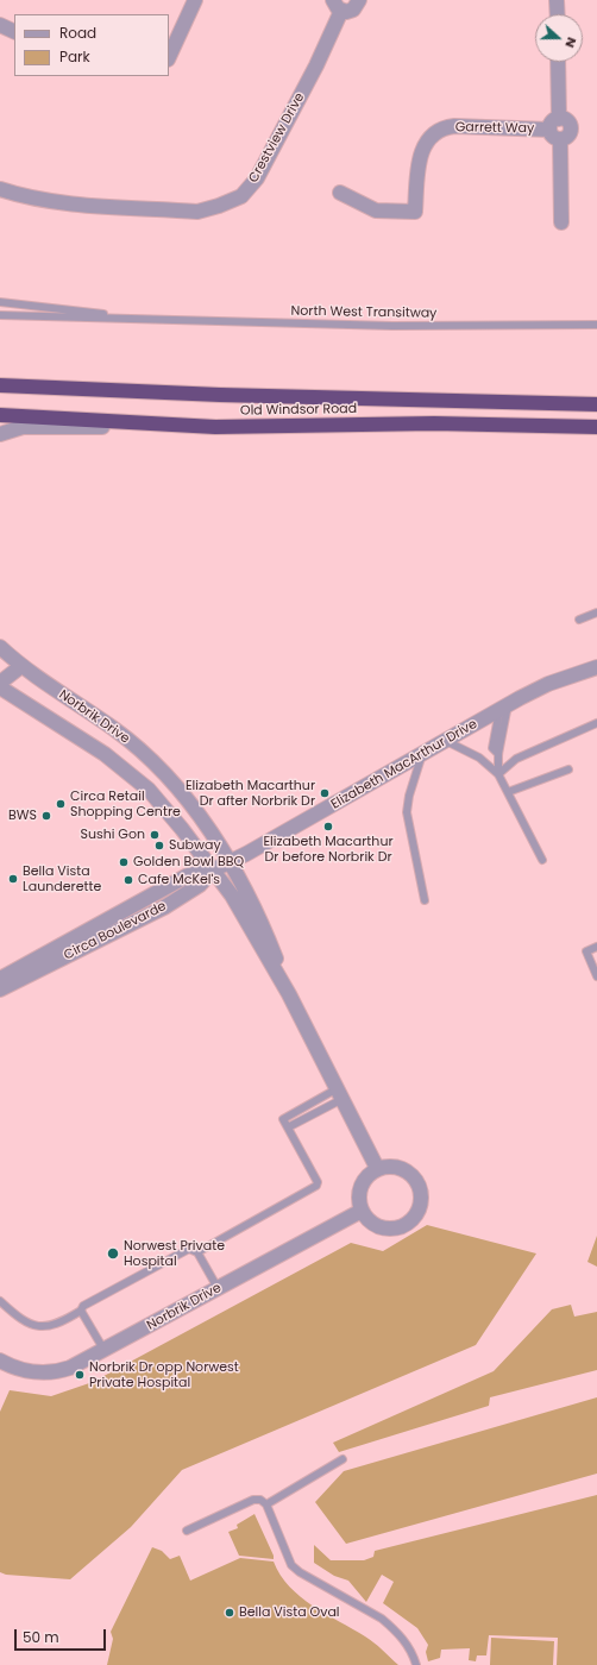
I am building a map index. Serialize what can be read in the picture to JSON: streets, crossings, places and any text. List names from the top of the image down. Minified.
{"streets":{"highway":["Old Windsor Road"],"street":["Garrett Way","Crestview Drive","Norbrik Drive","Elizabeth MacArthur Drive","Circa Boulevarde"],"lane":["North West Transitway"]},"crossings":[["Norbrik Drive","Elizabeth MacArthur Drive"],["Norbrik Drive","Circa Boulevarde"],["Elizabeth MacArthur Drive","Circa Boulevarde"]],"places":["Elizabeth Macarthur Dr after Norbrik Dr","Circa Retail Shopping Centre","BWS","Elizabeth Macarthur Dr before Norbrik Dr","Sushi Gon","Subway","Golden Bowl BBQ","Bella Vista Launderette","Cafe McKel's","Norwest Private Hospital","Norbrik Dr opp Norwest Private Hospital","Bella Vista Oval"],"legend":["Road","Park"],"scale_bar":"50 m","north":"right"}
